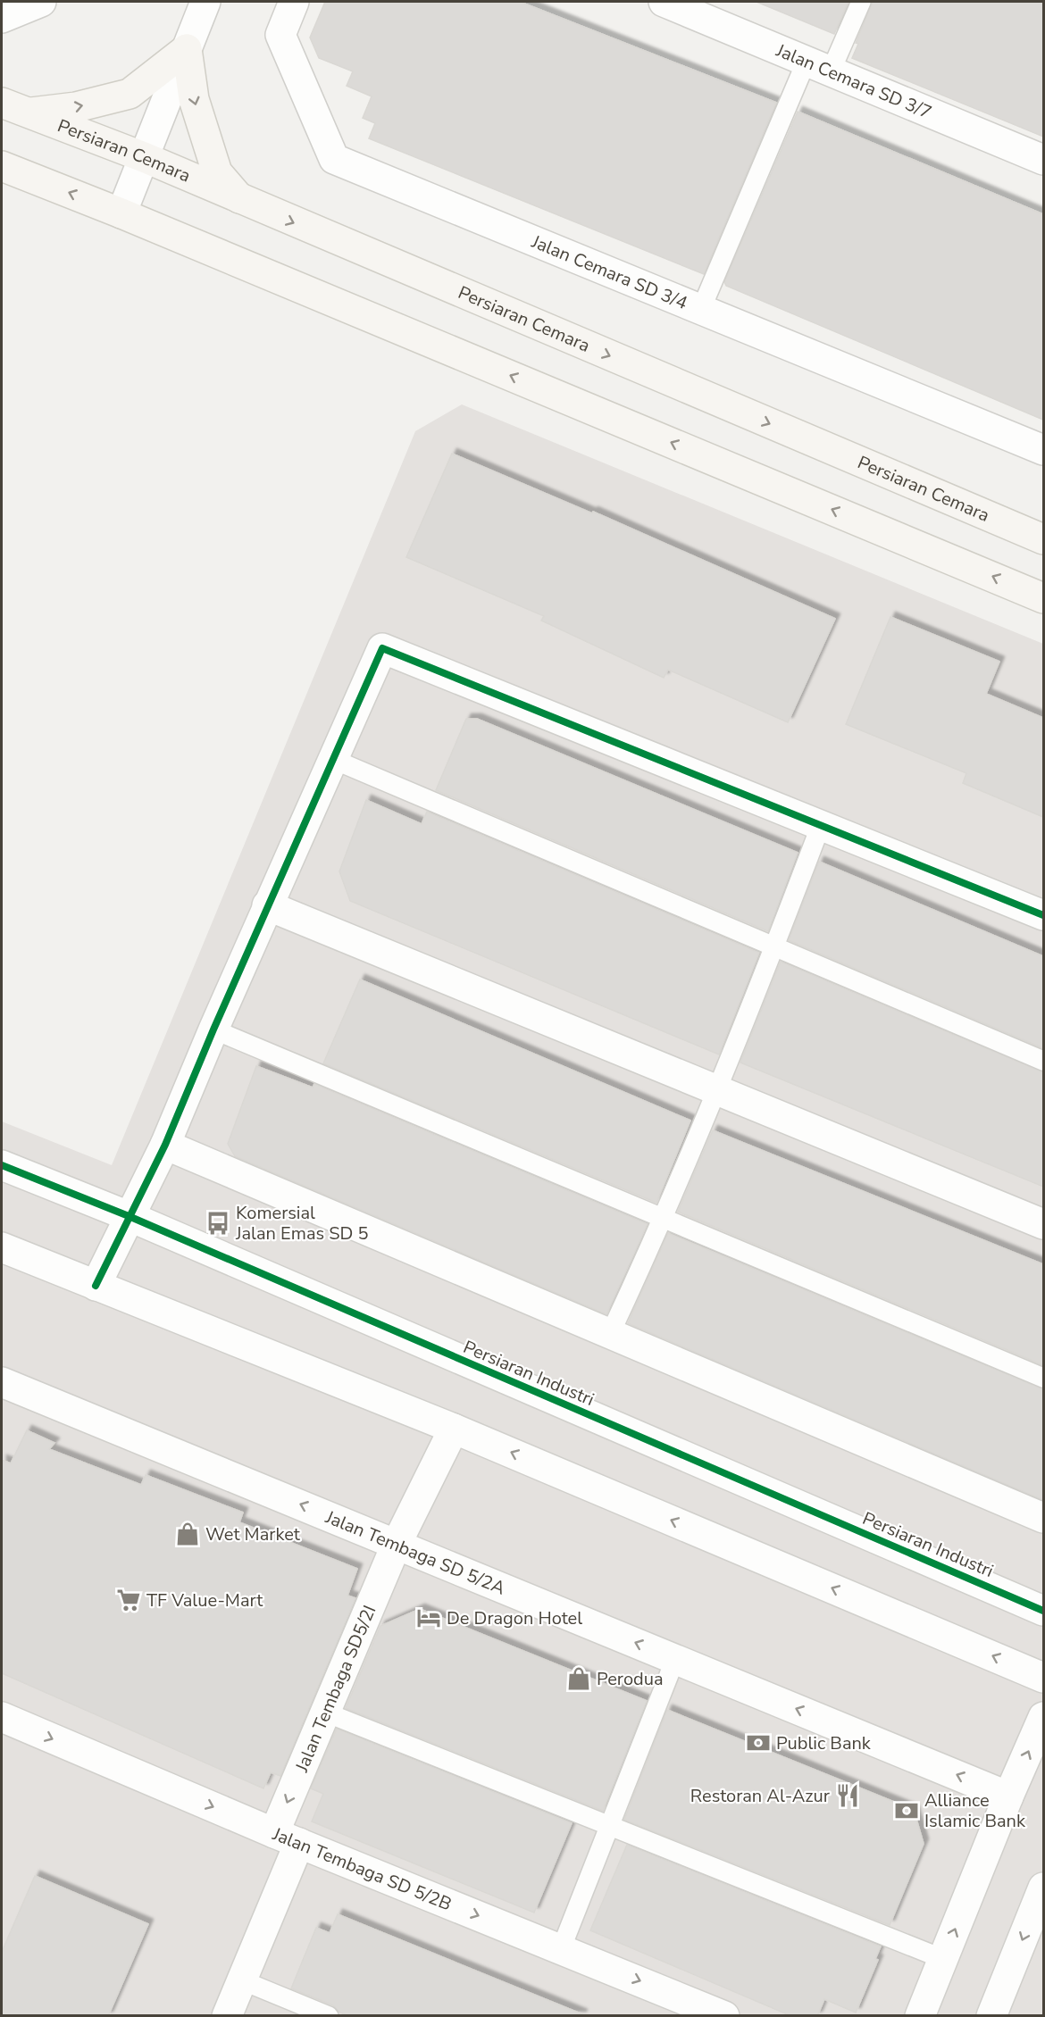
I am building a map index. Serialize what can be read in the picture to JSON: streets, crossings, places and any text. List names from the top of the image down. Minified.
{"streets":{"main road":["Persiaran Cemara"],"street":["Jalan Cemara SD 3/7","Jalan Cemara SD 3/4","Persiaran Industri","Jalan Tembaga SD 5/2A","Jalan Tembaga SD5/2I","Jalan Tembaga SD 5/2B"]},"crossings":[["Jalan Tembaga SD 5/2A","Jalan Tembaga SD5/2I"],["Jalan Tembaga SD5/2I","Jalan Tembaga SD 5/2B"]],"one_way":["Jalan Tembaga SD 5/2B"],"places":{"bus stop":["Komersial Jalan Emas SD 5"],"shop":["Wet Market","Perodua"],"supermarket":["TF Value-Mart"],"hotel":["De Dragon Hotel"],"bank":["Public Bank","Alliance Islamic Bank"],"restaurant":["Restoran Al-Azur"]}}
